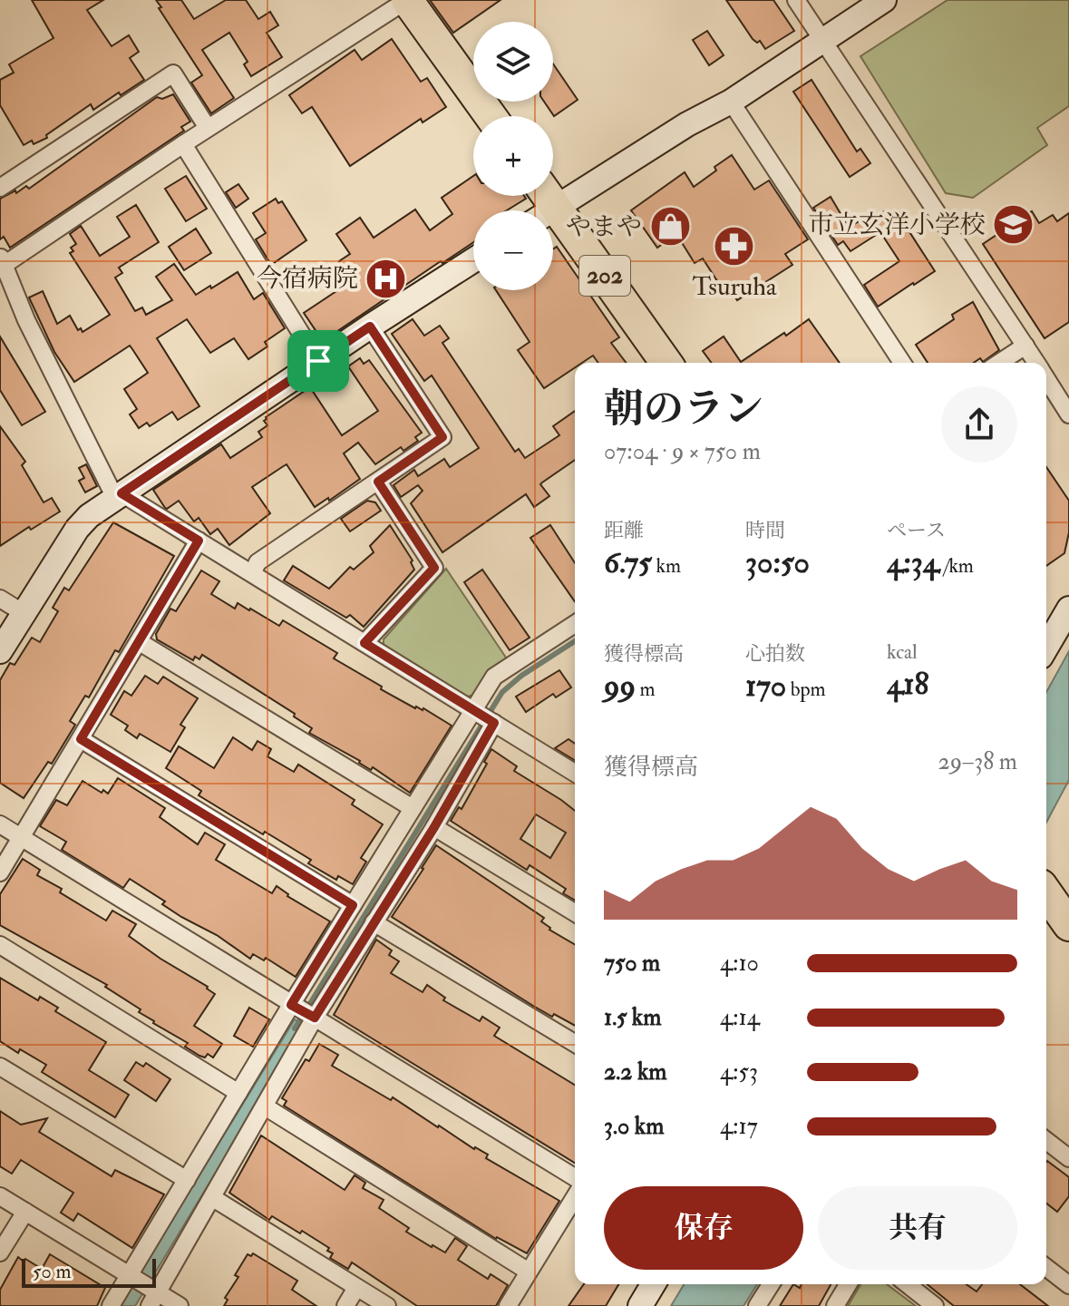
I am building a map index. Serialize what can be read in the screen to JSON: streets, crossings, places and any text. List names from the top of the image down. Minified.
{"streets":{"highway":["202"]},"places":{"school or university":["市立玄洋小学校"],"shop":["やまや"],"pharmacy":["Tsuruha"],"hospital":["今宿病院"]},"scale_bar":"50 m","page":{"map_buttons":["+","−"],"heading":["朝のラン","07:04 · 9 × 750 m"],"stats":[["距離","6.75 km"],["時間","30:50"],["ペース","4:34 /km"],["獲得標高","99 m"],["心拍数","170 bpm"],["kcal","418"]],"chart":["獲得標高","29–38 m"],"list":[{"name":"750 m","note":"4:10"},{"name":"1.5 km","note":"4:14"},{"name":"2.2 km","note":"4:53"},{"name":"3.0 km","note":"4:17"}],"buttons":["保存","共有"],"scale":"50 m"}}
